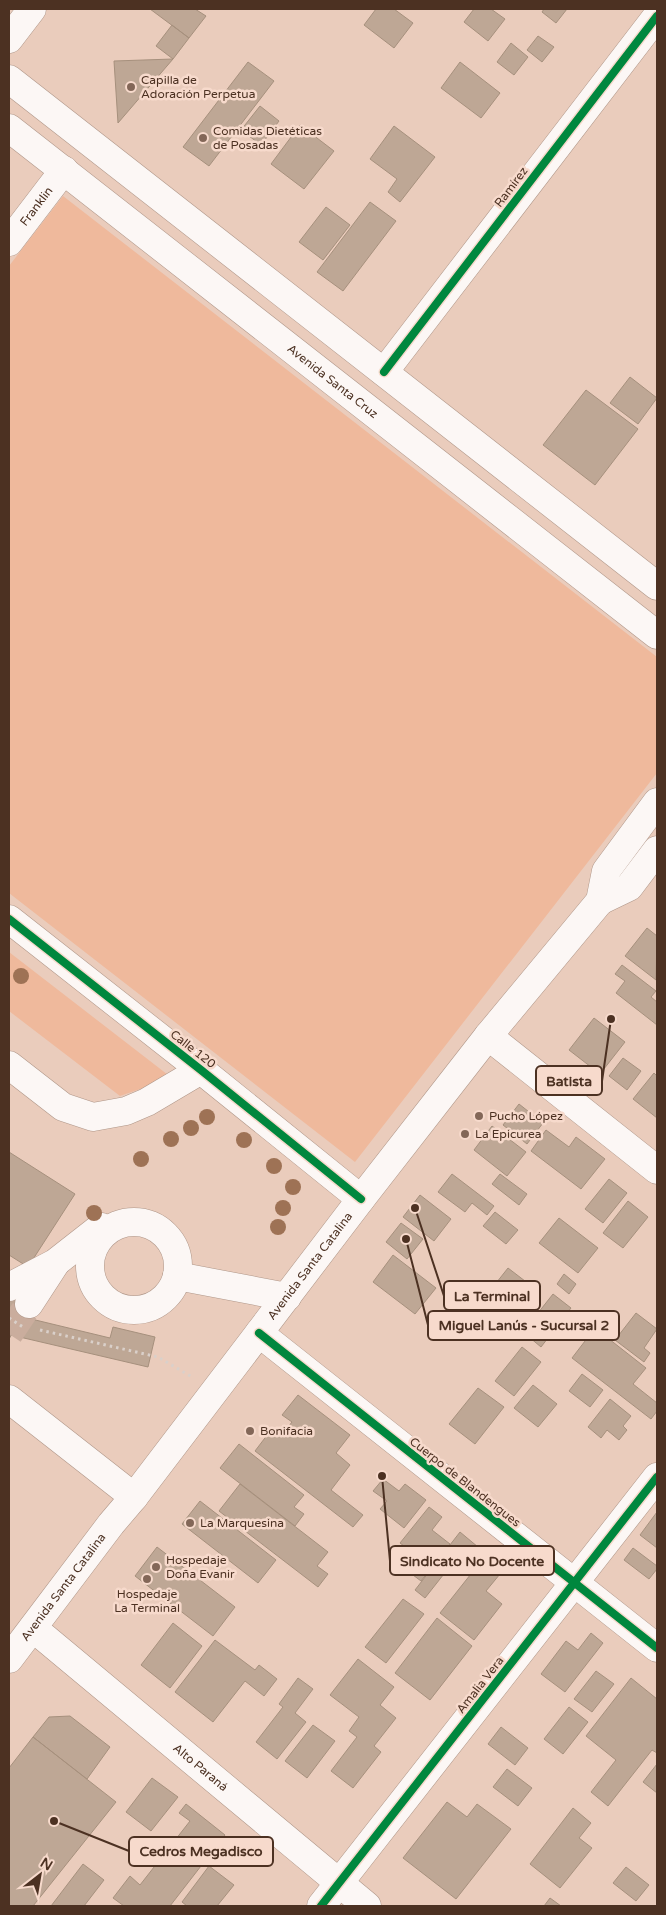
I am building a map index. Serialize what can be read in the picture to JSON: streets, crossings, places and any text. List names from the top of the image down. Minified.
{"streets":{"main road":["Ramírez","Franklin","Avenida Santa Cruz","Calle 120","Avenida Santa Catalina","Cuerpo de Blandengues","Amalia Vera","Alto Paraná"]},"crossings":[["Franklin","Avenida Santa Cruz"],["Calle 120","Avenida Santa Catalina"],["Avenida Santa Catalina","Cuerpo de Blandengues"],["Avenida Santa Catalina","Alto Paraná"],["Cuerpo de Blandengues","Amalia Vera"],["Amalia Vera","Alto Paraná"]],"places":["Capilla de Adoración Perpetua","Comidas Dietéticas de Posadas","Batista","Pucho López","La Epicurea","La Terminal","Miguel Lanús - Sucursal 2","Bonifacia","Sindicato No Docente","La Marquesina","Hospedaje Doña Evanir","Hospedaje La Terminal","Cedros Megadisco"],"north":"top right"}
